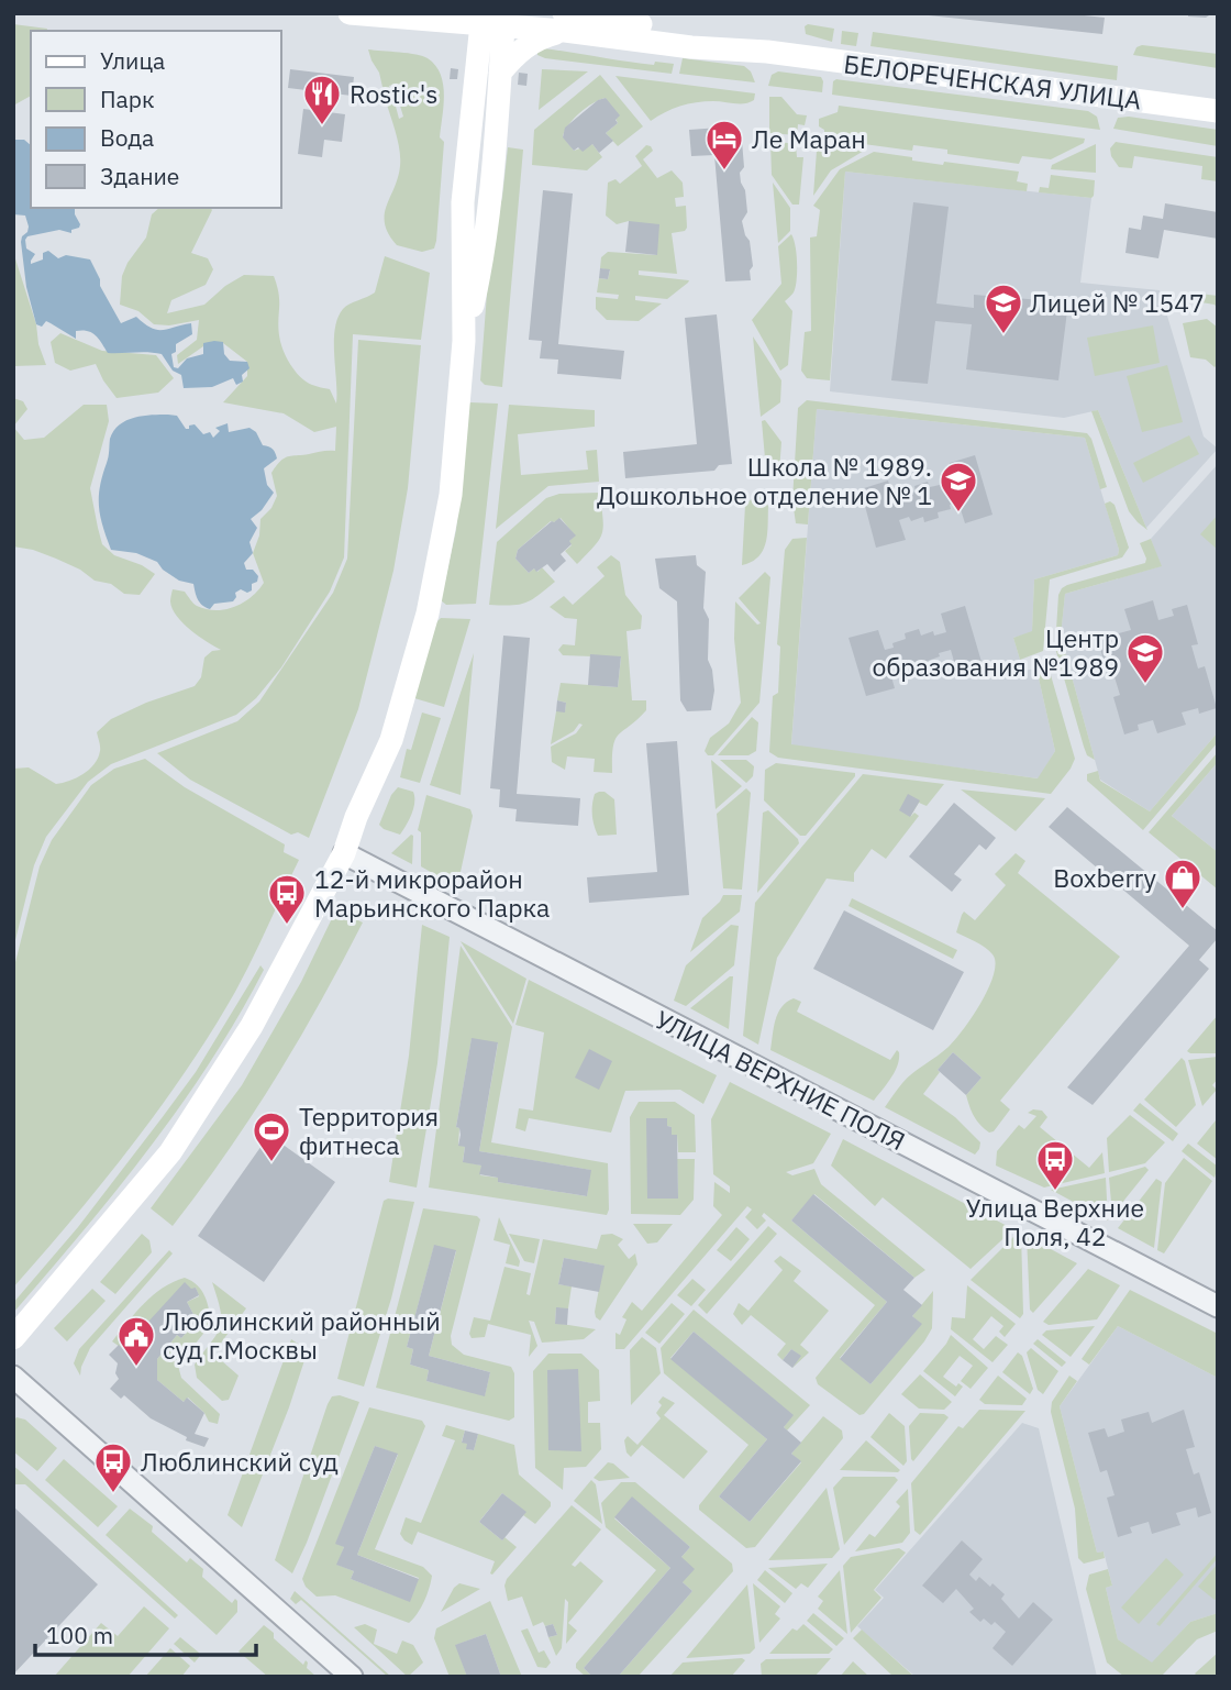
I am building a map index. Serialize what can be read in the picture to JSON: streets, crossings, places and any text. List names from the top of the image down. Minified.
{"streets":{"main road":["БЕЛОРЕЧЕНСКАЯ УЛИЦА"],"street":["УЛИЦА ВЕРХНИЕ ПОЛЯ"]},"places":{"restaurant":["Rostic's"],"hotel":["Ле Маран"],"school or university":["Лицей № 1547","Школа № 1989. Дошкольное отделение № 1","Центр образования №1989"],"shop":["Boxberry"],"bus stop":["12-й микрорайон Марьинского Парка","Улица Верхние Поля, 42","Люблинский суд"],"sports":["Территория фитнеса"],"public building":["Люблинский районный суд г.Москвы"]},"legend":["Улица","Парк","Вода","Здание"],"scale_bar":"100 m"}
